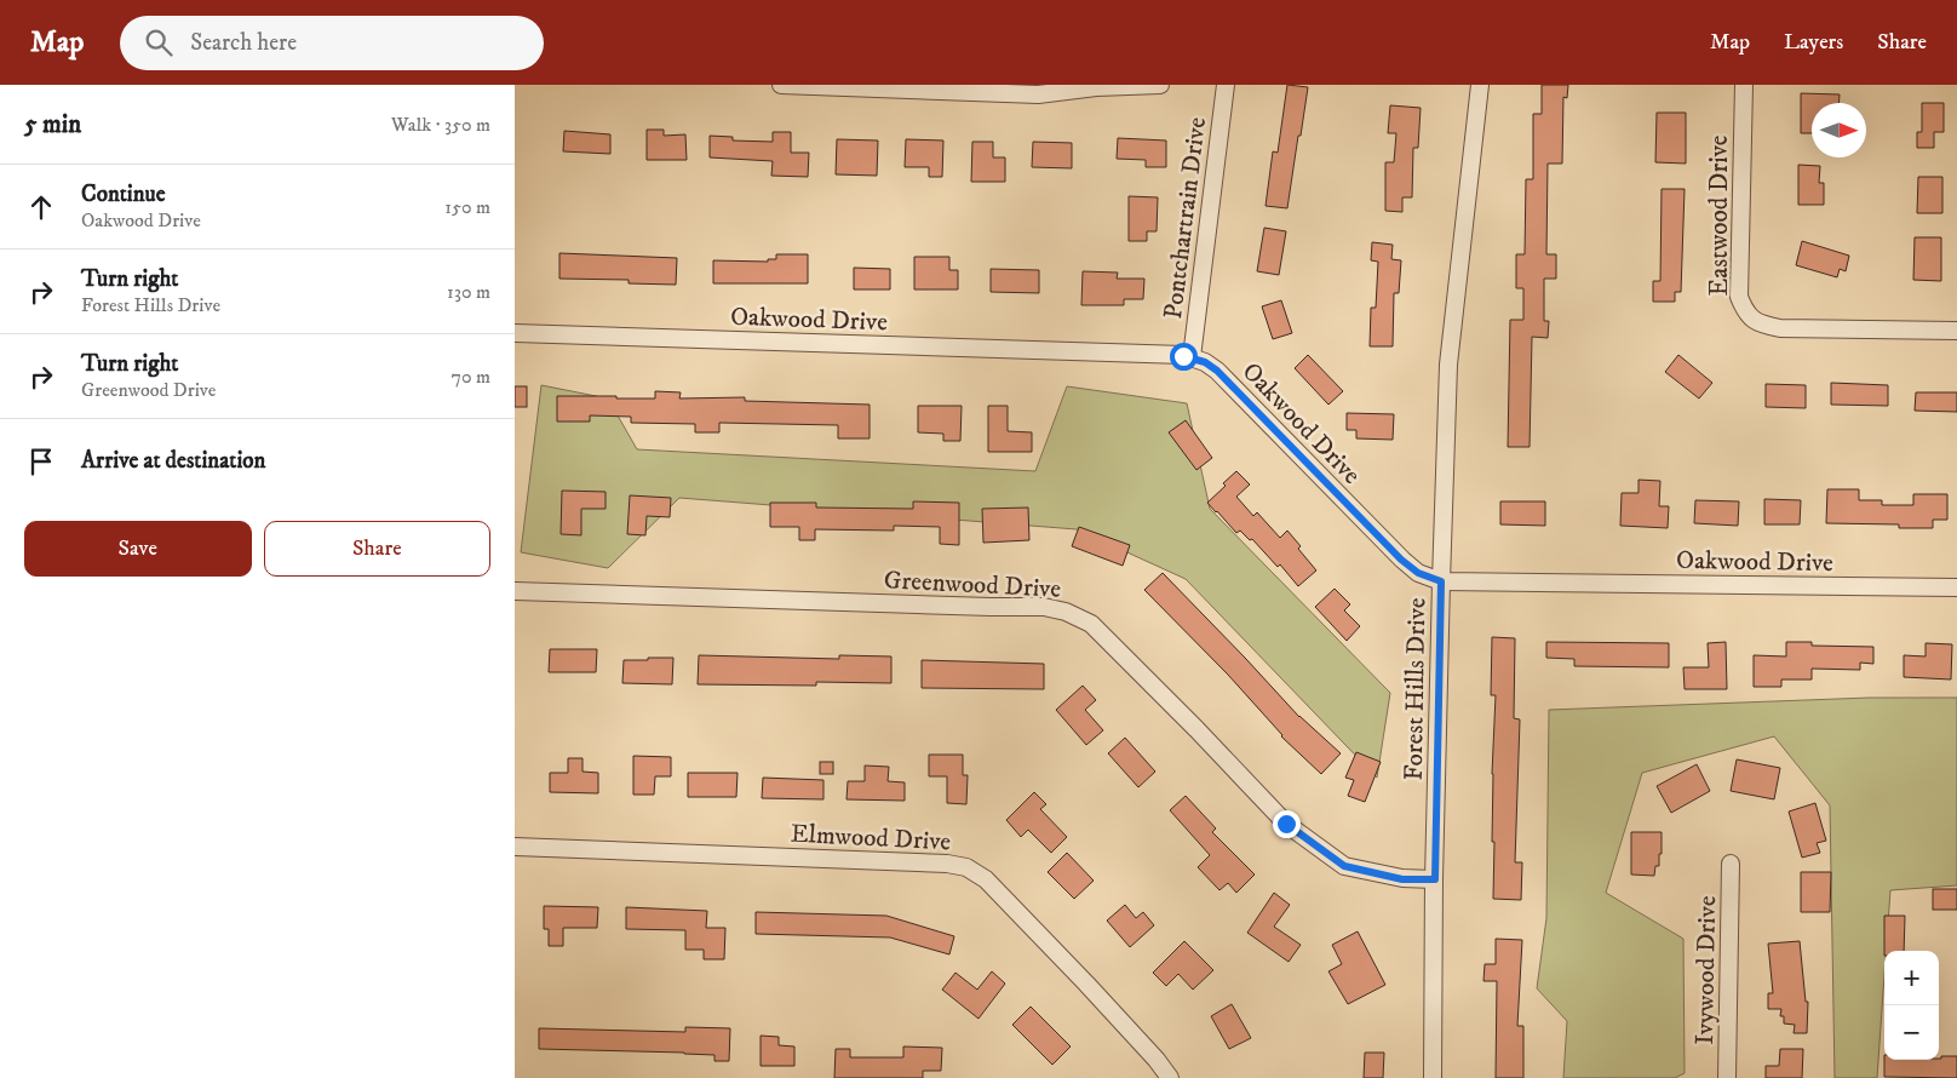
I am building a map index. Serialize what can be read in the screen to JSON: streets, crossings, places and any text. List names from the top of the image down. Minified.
{"streets":{"street":["Eastwood Drive","Pontchartrain Drive","Oakwood Drive","Greenwood Drive","Forest Hills Drive","Elmwood Drive","Ivywood Drive"]},"crossings":[["Pontchartrain Drive","Oakwood Drive"],["Oakwood Drive","Forest Hills Drive"],["Greenwood Drive","Forest Hills Drive"]],"north":"right","page":{"header":"Map","search":"Search here","nav":["Map","Layers","Share"],"heading":["5 min","Walk · 350 m"],"list":[["Continue","Oakwood Drive","150 m"],["Turn right","Forest Hills Drive","130 m"],["Turn right","Greenwood Drive","70 m"],"Arrive at destination"],"buttons":["Save","Share"],"map_buttons":["+","−"]}}
